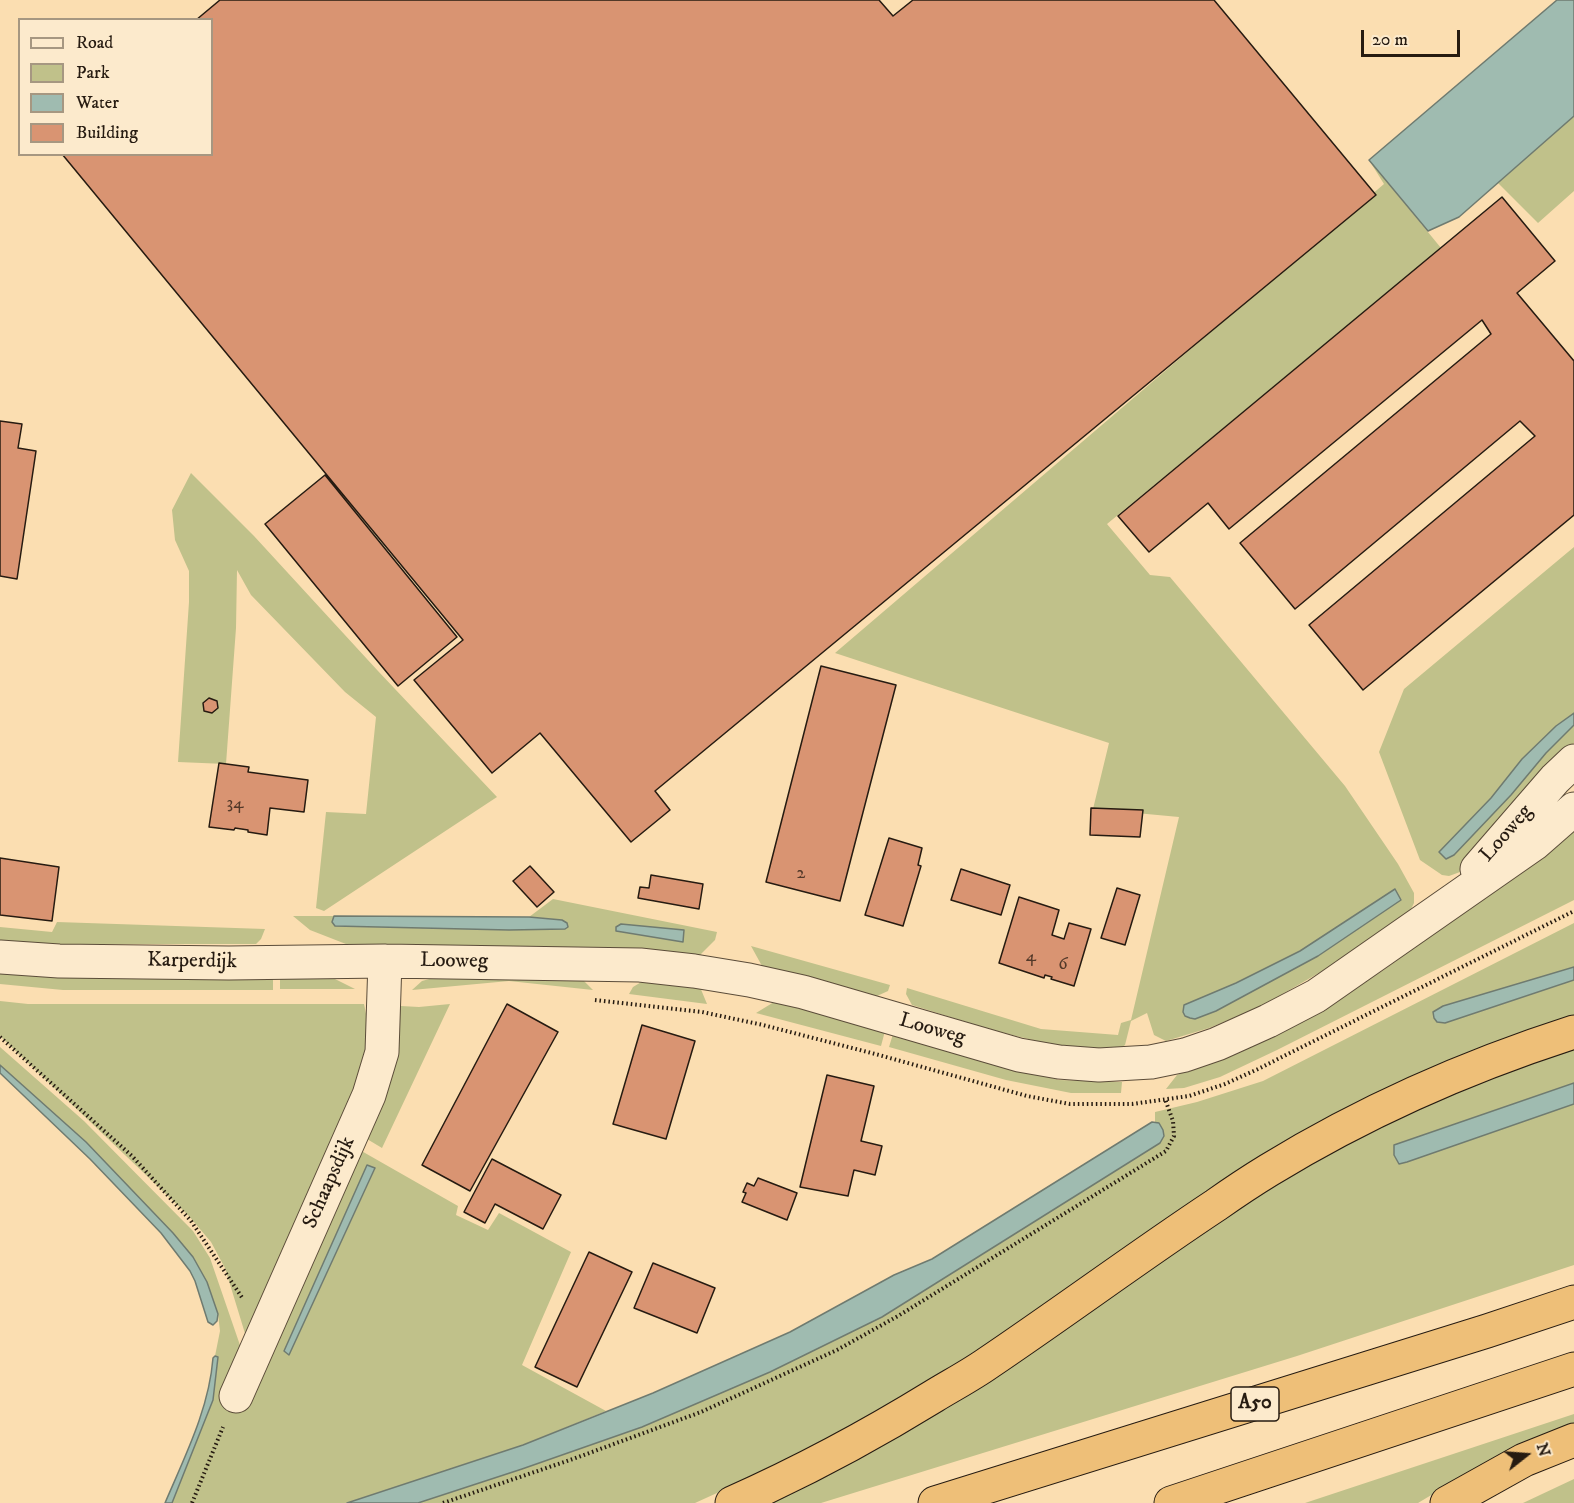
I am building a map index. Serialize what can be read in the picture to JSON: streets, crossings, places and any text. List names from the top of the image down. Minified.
{"streets":{"highway":["A50"],"street":["Looweg","Karperdijk","Schaapsdijk"]},"crossings":[["Looweg","Karperdijk"],["Looweg","Schaapsdijk"],["Karperdijk","Schaapsdijk"]],"house_numbers":["34","2","4","6"],"legend":["Road","Park","Water","Building"],"scale_bar":"20 m","north":"right"}
